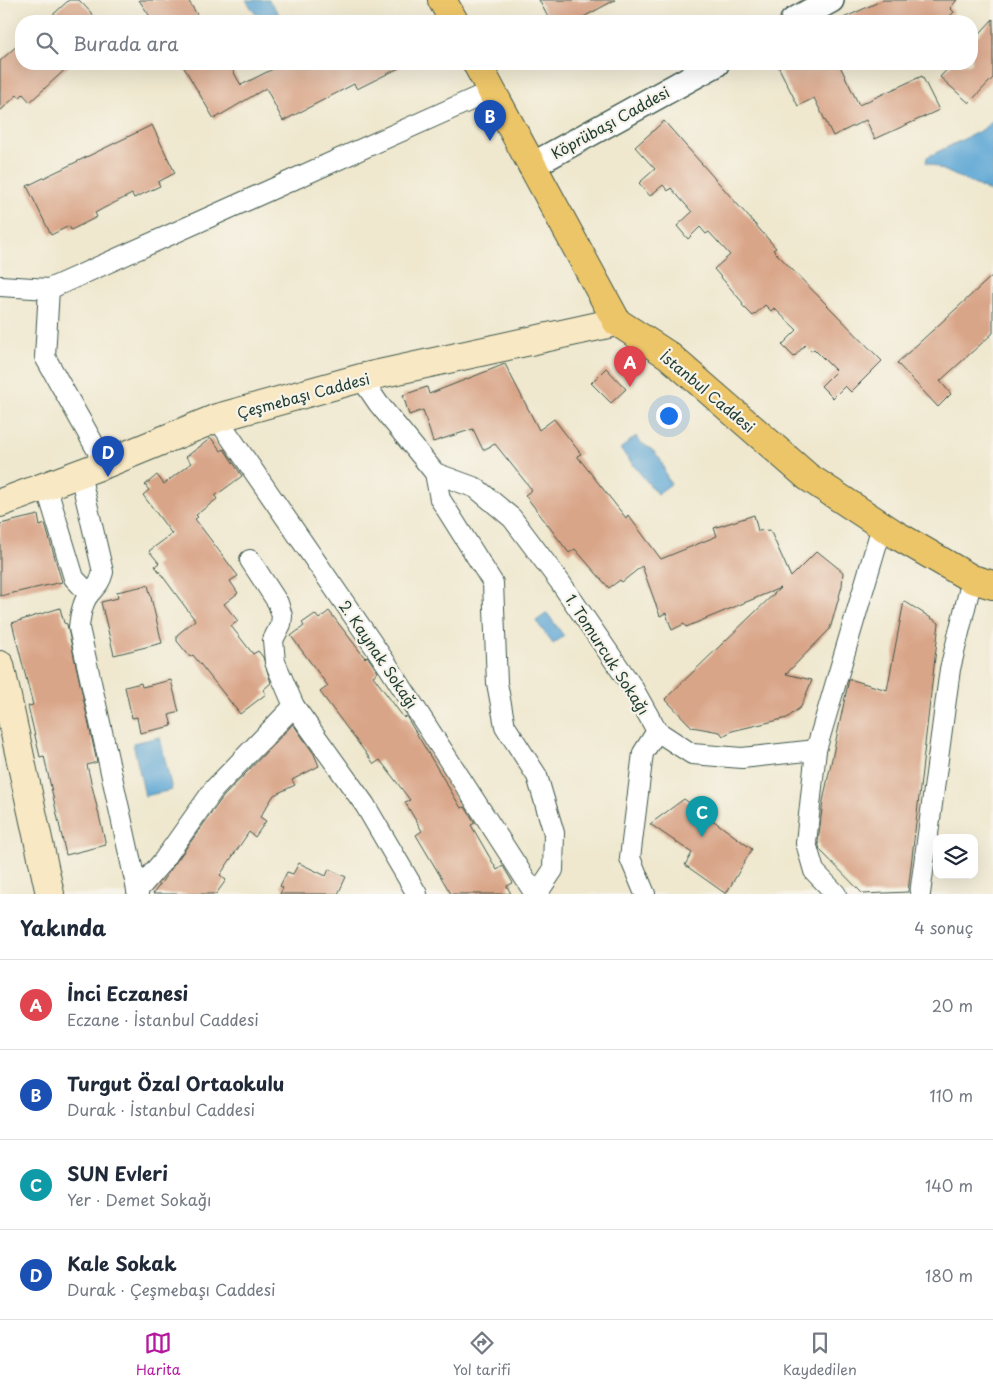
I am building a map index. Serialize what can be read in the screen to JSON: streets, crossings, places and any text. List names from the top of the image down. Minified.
{"streets":{"main road":["İstanbul Caddesi","Çeşmebaşı Caddesi"],"street":["Köprübaşı Caddesi","2. Kaynak Sokağı","1. Tomurcuk Sokağı"]},"crossings":[["Köprübaşı Caddesi","İstanbul Caddesi"],["İstanbul Caddesi","Çeşmebaşı Caddesi"],["Çeşmebaşı Caddesi","2. Kaynak Sokağı"]],"page":{"search":"Burada ara","pins":["B","A","D","C"],"heading":["Yakında","4 sonuç"],"list":[{"mark":"A","name":"İnci Eczanesi","note":"Eczane · İstanbul Caddesi","value":"20 m"},{"mark":"B","name":"Turgut Özal Ortaokulu","note":"Durak · İstanbul Caddesi","value":"110 m"},{"mark":"C","name":"SUN Evleri","note":"Yer · Demet Sokağı","value":"140 m"},{"mark":"D","name":"Kale Sokak","note":"Durak · Çeşmebaşı Caddesi","value":"180 m"}],"nav":["Harita","Yol tarifi","Kaydedilen"]}}
